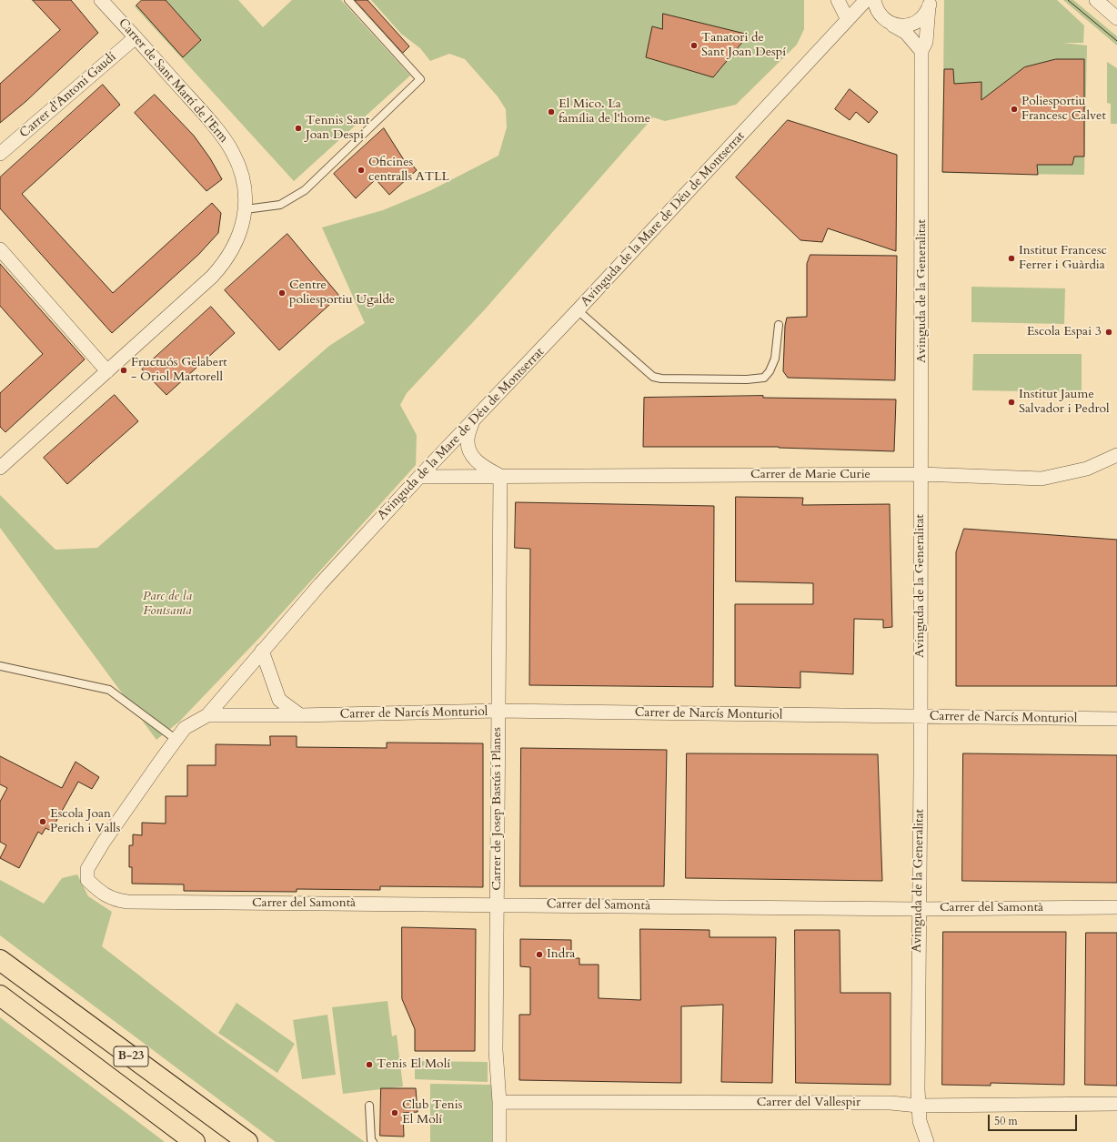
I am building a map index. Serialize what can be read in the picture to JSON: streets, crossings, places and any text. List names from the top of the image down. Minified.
{"streets":{"highway":["B-23"],"street":["Carrer de Sant Martí de l'Erm","Carrer d'Antoni Gaudí","Avinguda de la Mare de Déu de Montserrat","Avinguda de la Generalitat","Carrer de Marie Curie","Carrer de Narcís Monturiol","Carrer de Josep Bastús i Planes","Carrer del Samontà","Carrer del Vallespir"]},"crossings":[["Carrer de Sant Martí de l'Erm","Carrer d'Antoni Gaudí"],["Avinguda de la Mare de Déu de Montserrat","Carrer de Marie Curie"],["Avinguda de la Mare de Déu de Montserrat","Carrer de Narcís Monturiol"],["Avinguda de la Mare de Déu de Montserrat","Carrer del Samontà"],["Avinguda de la Generalitat","Carrer de Marie Curie"],["Avinguda de la Generalitat","Carrer de Narcís Monturiol"],["Avinguda de la Generalitat","Carrer del Samontà"],["Avinguda de la Generalitat","Carrer del Vallespir"],["Carrer de Marie Curie","Carrer de Josep Bastús i Planes"],["Carrer de Narcís Monturiol","Carrer de Josep Bastús i Planes"],["Carrer de Josep Bastús i Planes","Carrer del Samontà"],["Carrer de Josep Bastús i Planes","Carrer del Vallespir"]],"parks":["Parc de la Fontsanta"],"places":["Tanatori de Sant Joan Despí","Poliesportiu Francesc Calvet","El Mico. La família de l'home","Tennis Sant Joan Despi","Oficines centralls ATLL","Institut Francesc Ferrer i Guàrdia","Centre poliesportiu Ugalde","Escola Espai 3","Fructuós Gelabert - Oriol Martorell","Institut Jaume Salvador i Pedrol","Escola Joan Perich i Valls","Indra","Tenis El Molí","Club Tenis El Molí"],"scale_bar":"50 m"}
